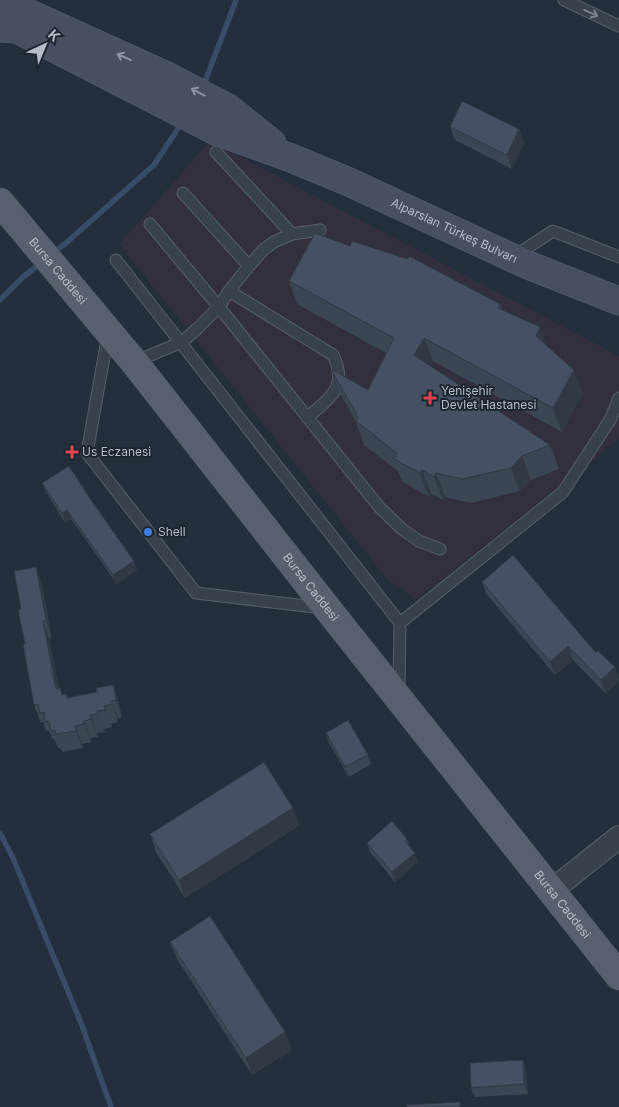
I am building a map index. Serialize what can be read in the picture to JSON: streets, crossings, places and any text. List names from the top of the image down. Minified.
{"streets":{"main road":["Alparslan Türkeş Bulvarı","Bursa Caddesi"]},"places":{"health":["Yenişehir Devlet Hastanesi","Us Eczanesi"],"other":["Shell"]},"north":"top right"}
